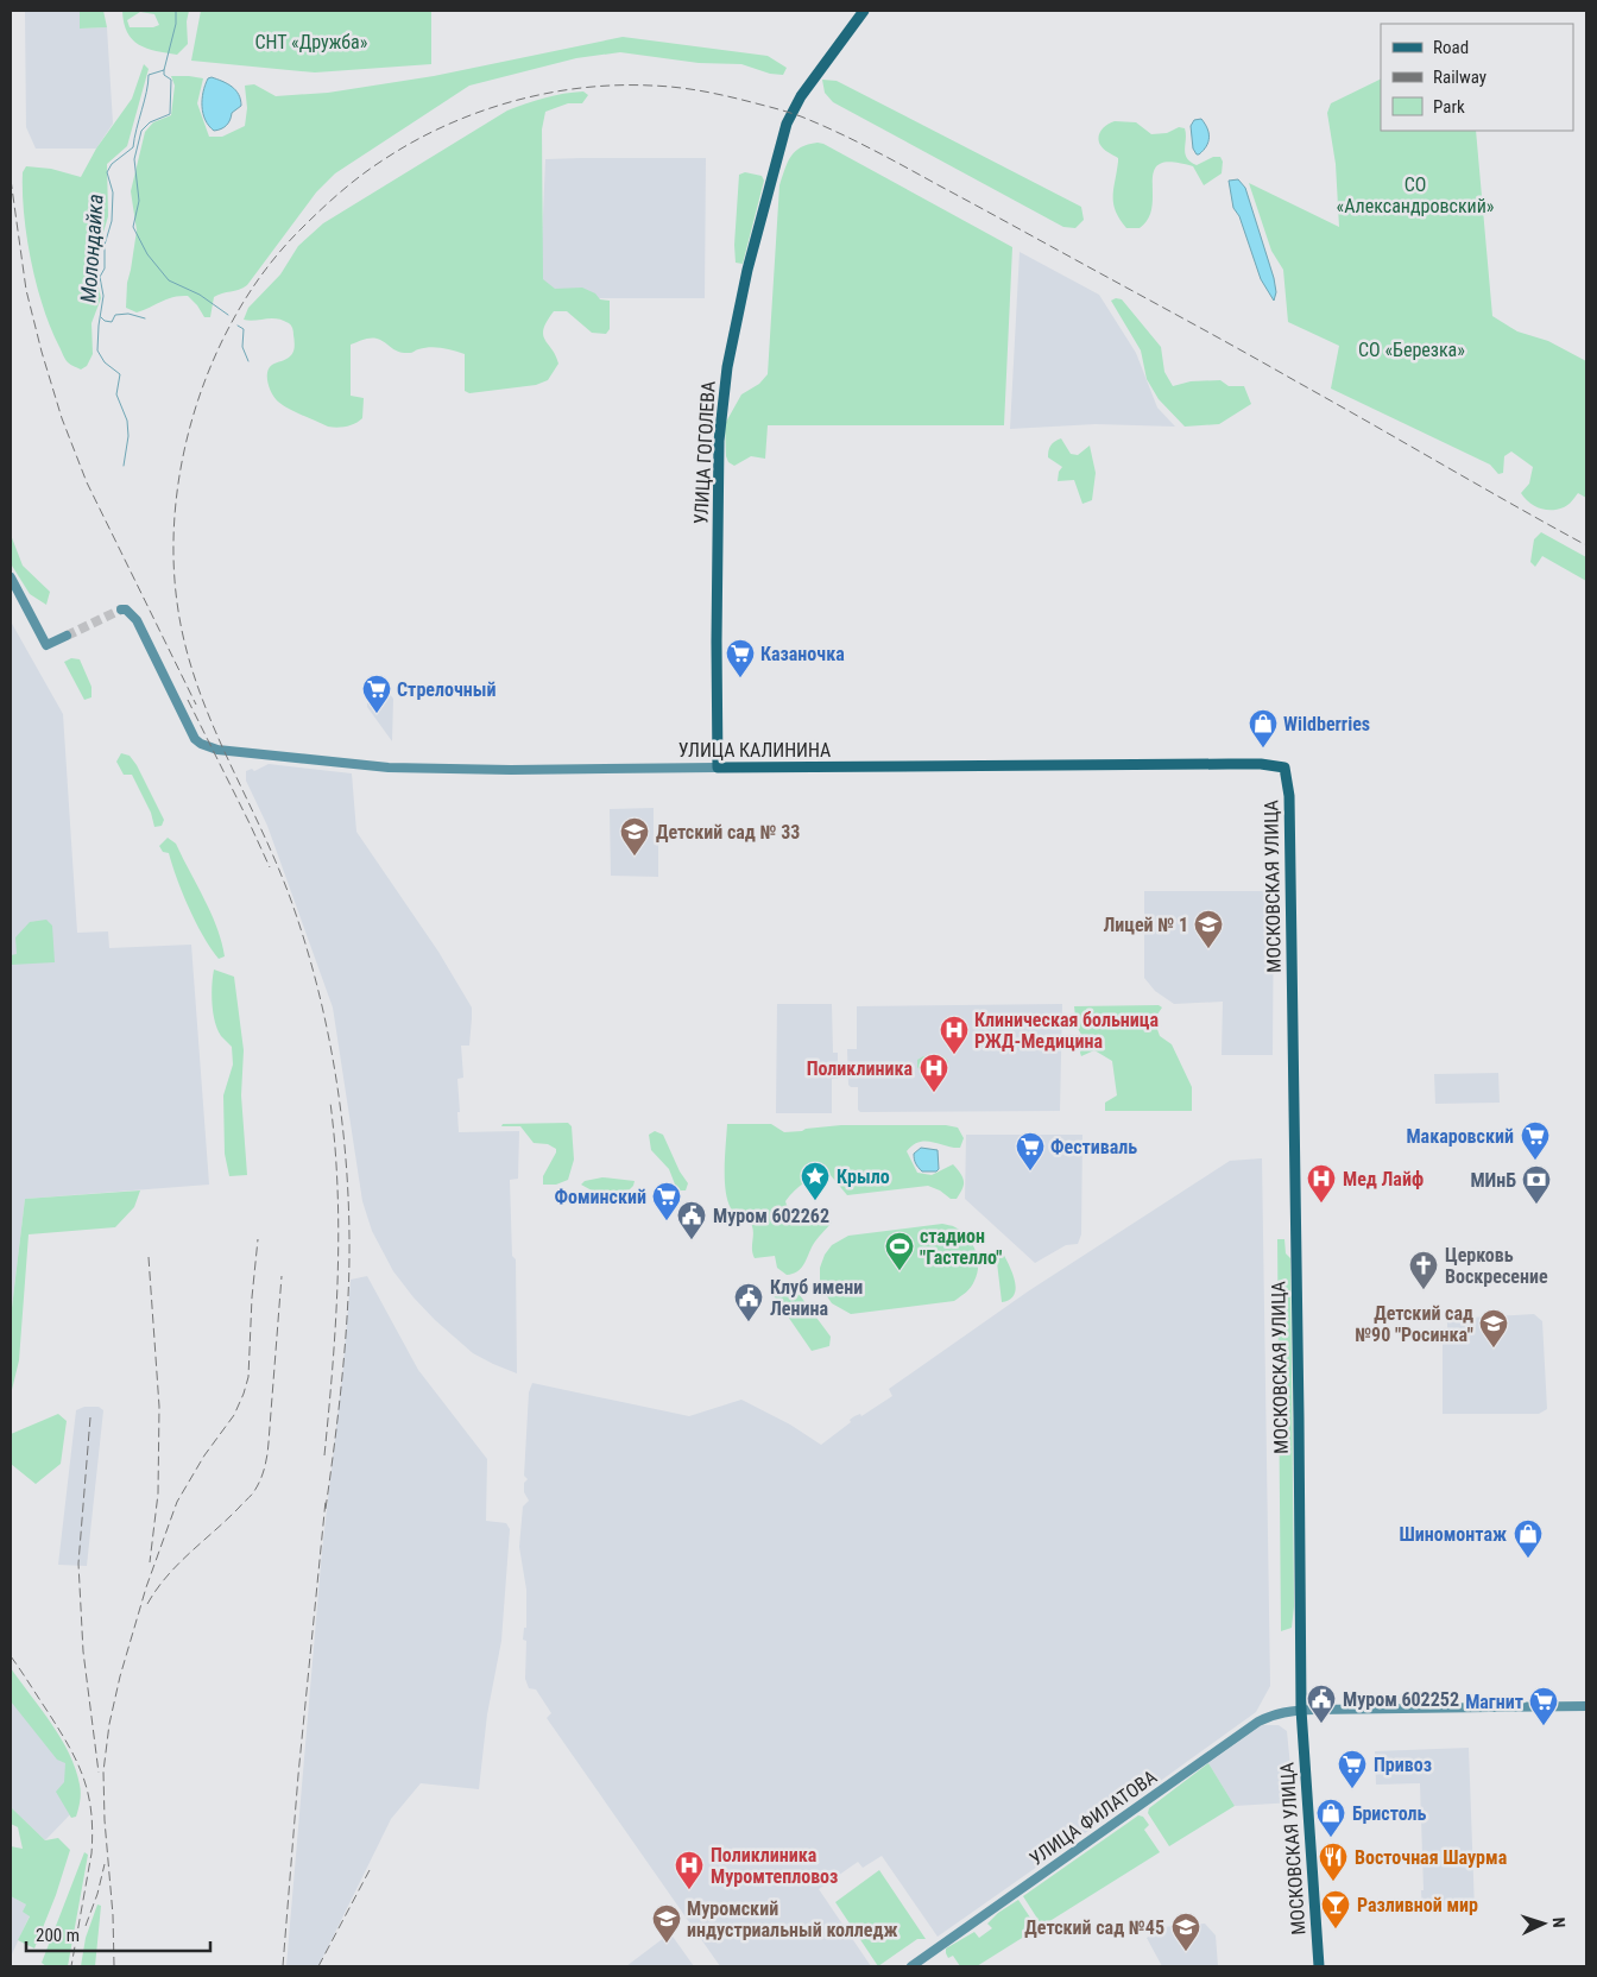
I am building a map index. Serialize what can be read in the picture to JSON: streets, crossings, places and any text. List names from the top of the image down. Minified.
{"streets":{"main road":["УЛИЦА ГОГОЛЕВА","УЛИЦА КАЛИНИНА","МОСКОВСКАЯ УЛИЦА"],"street":["УЛИЦА ФИЛАТОВА"]},"crossings":[["УЛИЦА ГОГОЛЕВА","УЛИЦА КАЛИНИНА"],["УЛИЦА КАЛИНИНА","МОСКОВСКАЯ УЛИЦА"],["МОСКОВСКАЯ УЛИЦА","УЛИЦА ФИЛАТОВА"]],"water":["Молондайка"],"parks":["СНТ «Дружба»","СО «Александровский»","СО «Березка»"],"places":{"supermarket":["Казаночка","Стрелочный","Макаровский","Фестиваль","Фоминский","Магнит","Привоз"],"shop":["Wildberries","Шиномонтаж","Бристоль"],"school or university":["Детский сад № 33","Лицей № 1","Детский сад №90 \"Росинка\"","Муромский индустриальный колледж","Детский сад №45"],"hospital":["Клиническая больница РЖД-Медицина","Поликлиника","Мед Лайф","Поликлиника Муромтепловоз"],"place":["Крыло"],"bank":["МИнБ"],"public building":["Муром 602262","Клуб имени Ленина","Муром 602252"],"sports":["стадион \"Гастелло\""],"church":["Церковь Воскресение"],"restaurant":["Восточная Шаурма"],"bar":["Разливной мир"]},"legend":["Road","Railway","Park"],"scale_bar":"200 m","north":"right"}
